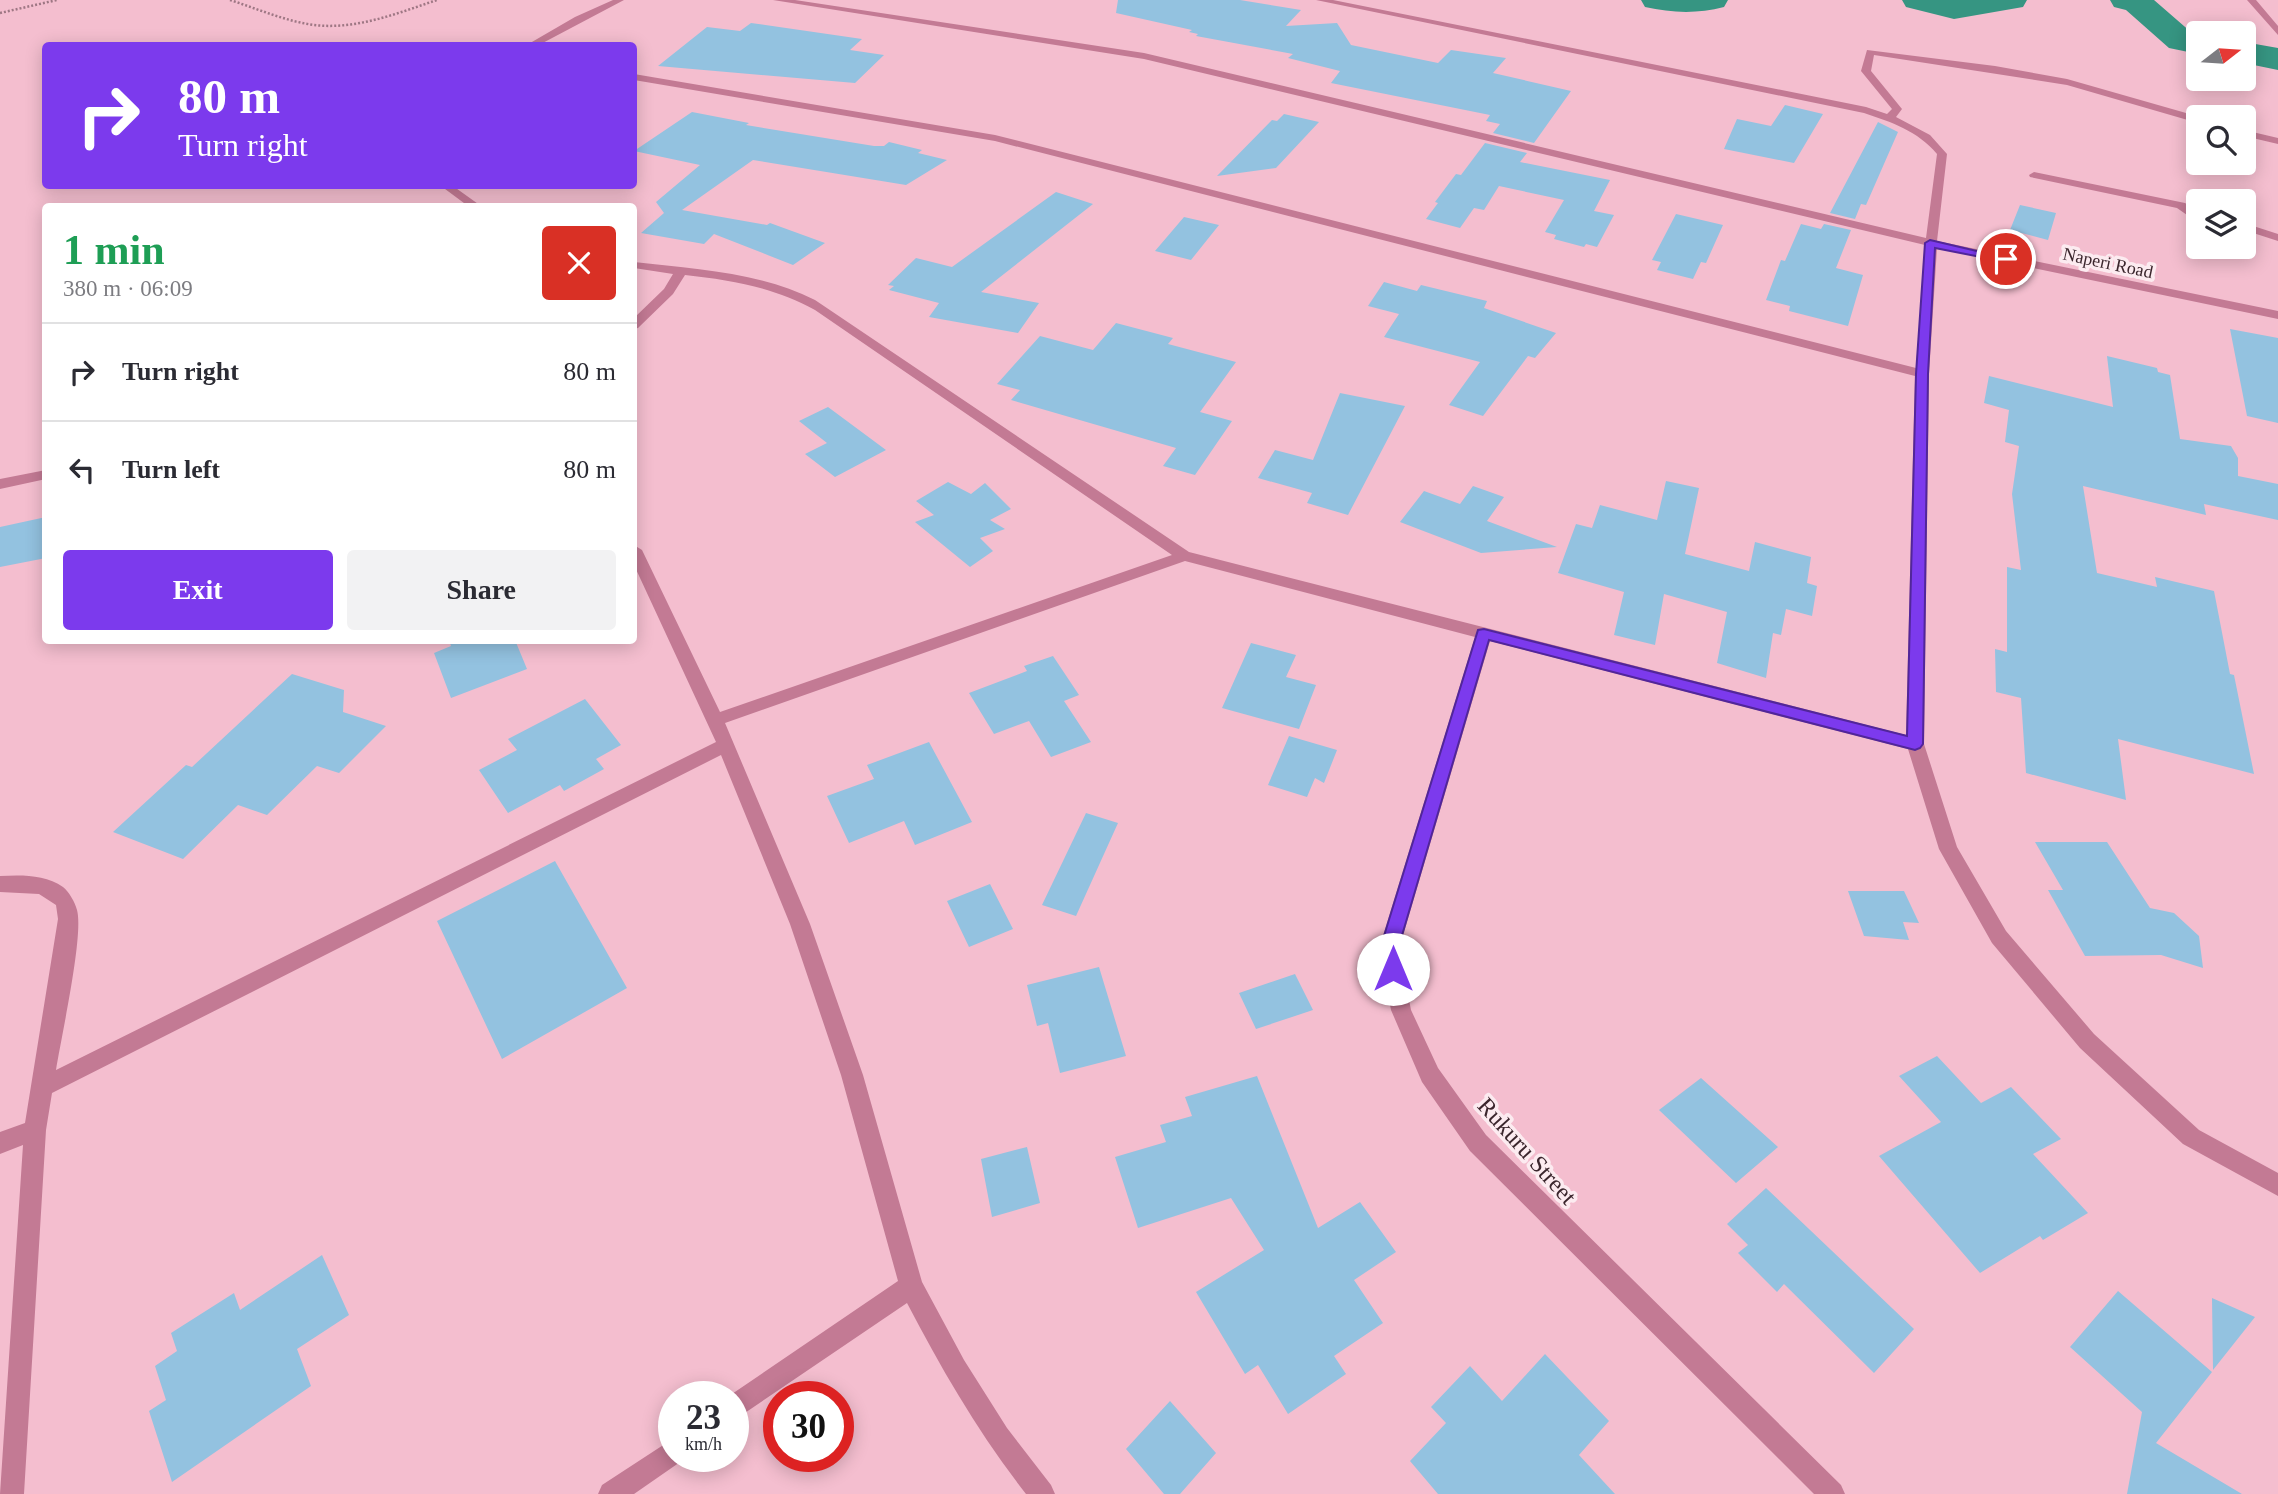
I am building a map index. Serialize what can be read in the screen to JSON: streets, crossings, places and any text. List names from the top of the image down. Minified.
{"streets":{"street":["Naperi Road","Rukuru Street"]},"north":"right","page":{"turn":["80 m","Turn right"],"heading":["1 min","380 m · 06:09"],"list":[{"name":"Turn right","value":"80 m"},{"name":"Turn left","value":"80 m"}],"buttons":["Exit","Share"],"speed":"23 km/h","limit":"30"}}
